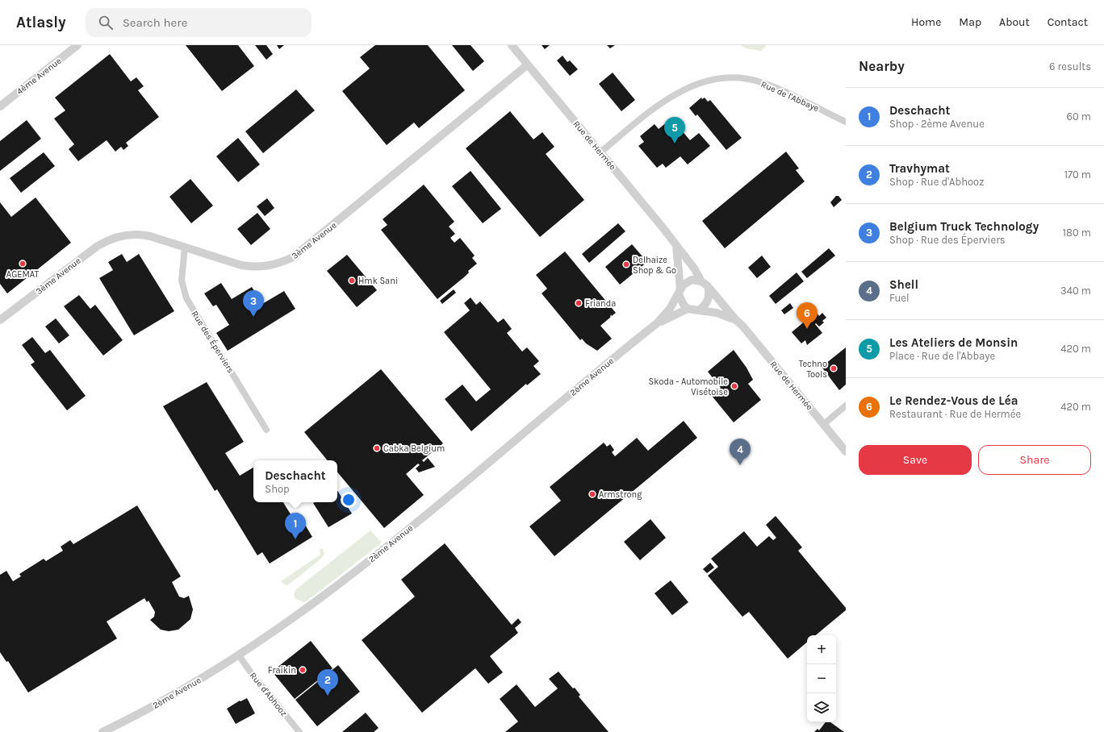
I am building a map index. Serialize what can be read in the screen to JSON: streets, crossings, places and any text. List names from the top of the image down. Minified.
{"streets":{"street":["4ème Avenue","Rue de l'Abbaye","Rue de Hermée","3ème Avenue","Rue des Éperviers","2ème Avenue","Rue d'Abhooz"]},"crossings":[["Rue de l'Abbaye","Rue de Hermée"],["Rue de Hermée","3ème Avenue"],["Rue de Hermée","2ème Avenue"],["3ème Avenue","Rue des Éperviers"],["2ème Avenue","Rue d'Abhooz"]],"places":["AGEMAT","Delhaize Shop & Go","Hmk Sani","Frianda","Techno Tools","Skoda - Automobile Visétoise","Cabka Belgium","Armstrong","Fraikin"],"page":{"header":"Atlasly","search":"Search here","nav":["Home","Map","About","Contact"],"heading":["Nearby","6 results"],"list":[{"mark":"1","name":"Deschacht","note":"Shop · 2ème Avenue","value":"60 m"},{"mark":"2","name":"Travhymat","note":"Shop · Rue d'Abhooz","value":"170 m"},{"mark":"3","name":"Belgium Truck Technology","note":"Shop · Rue des Éperviers","value":"180 m"},{"mark":"4","name":"Shell","note":"Fuel","value":"340 m"},{"mark":"5","name":"Les Ateliers de Monsin","note":"Place · Rue de l'Abbaye","value":"420 m"},{"mark":"6","name":"Le Rendez-Vous de Léa","note":"Restaurant · Rue de Hermée","value":"420 m"}],"pins":["5","3","6","4","1","2"],"buttons":["Save","Share"],"popup":["Deschacht","Shop"],"map_buttons":["+","−"]}}
